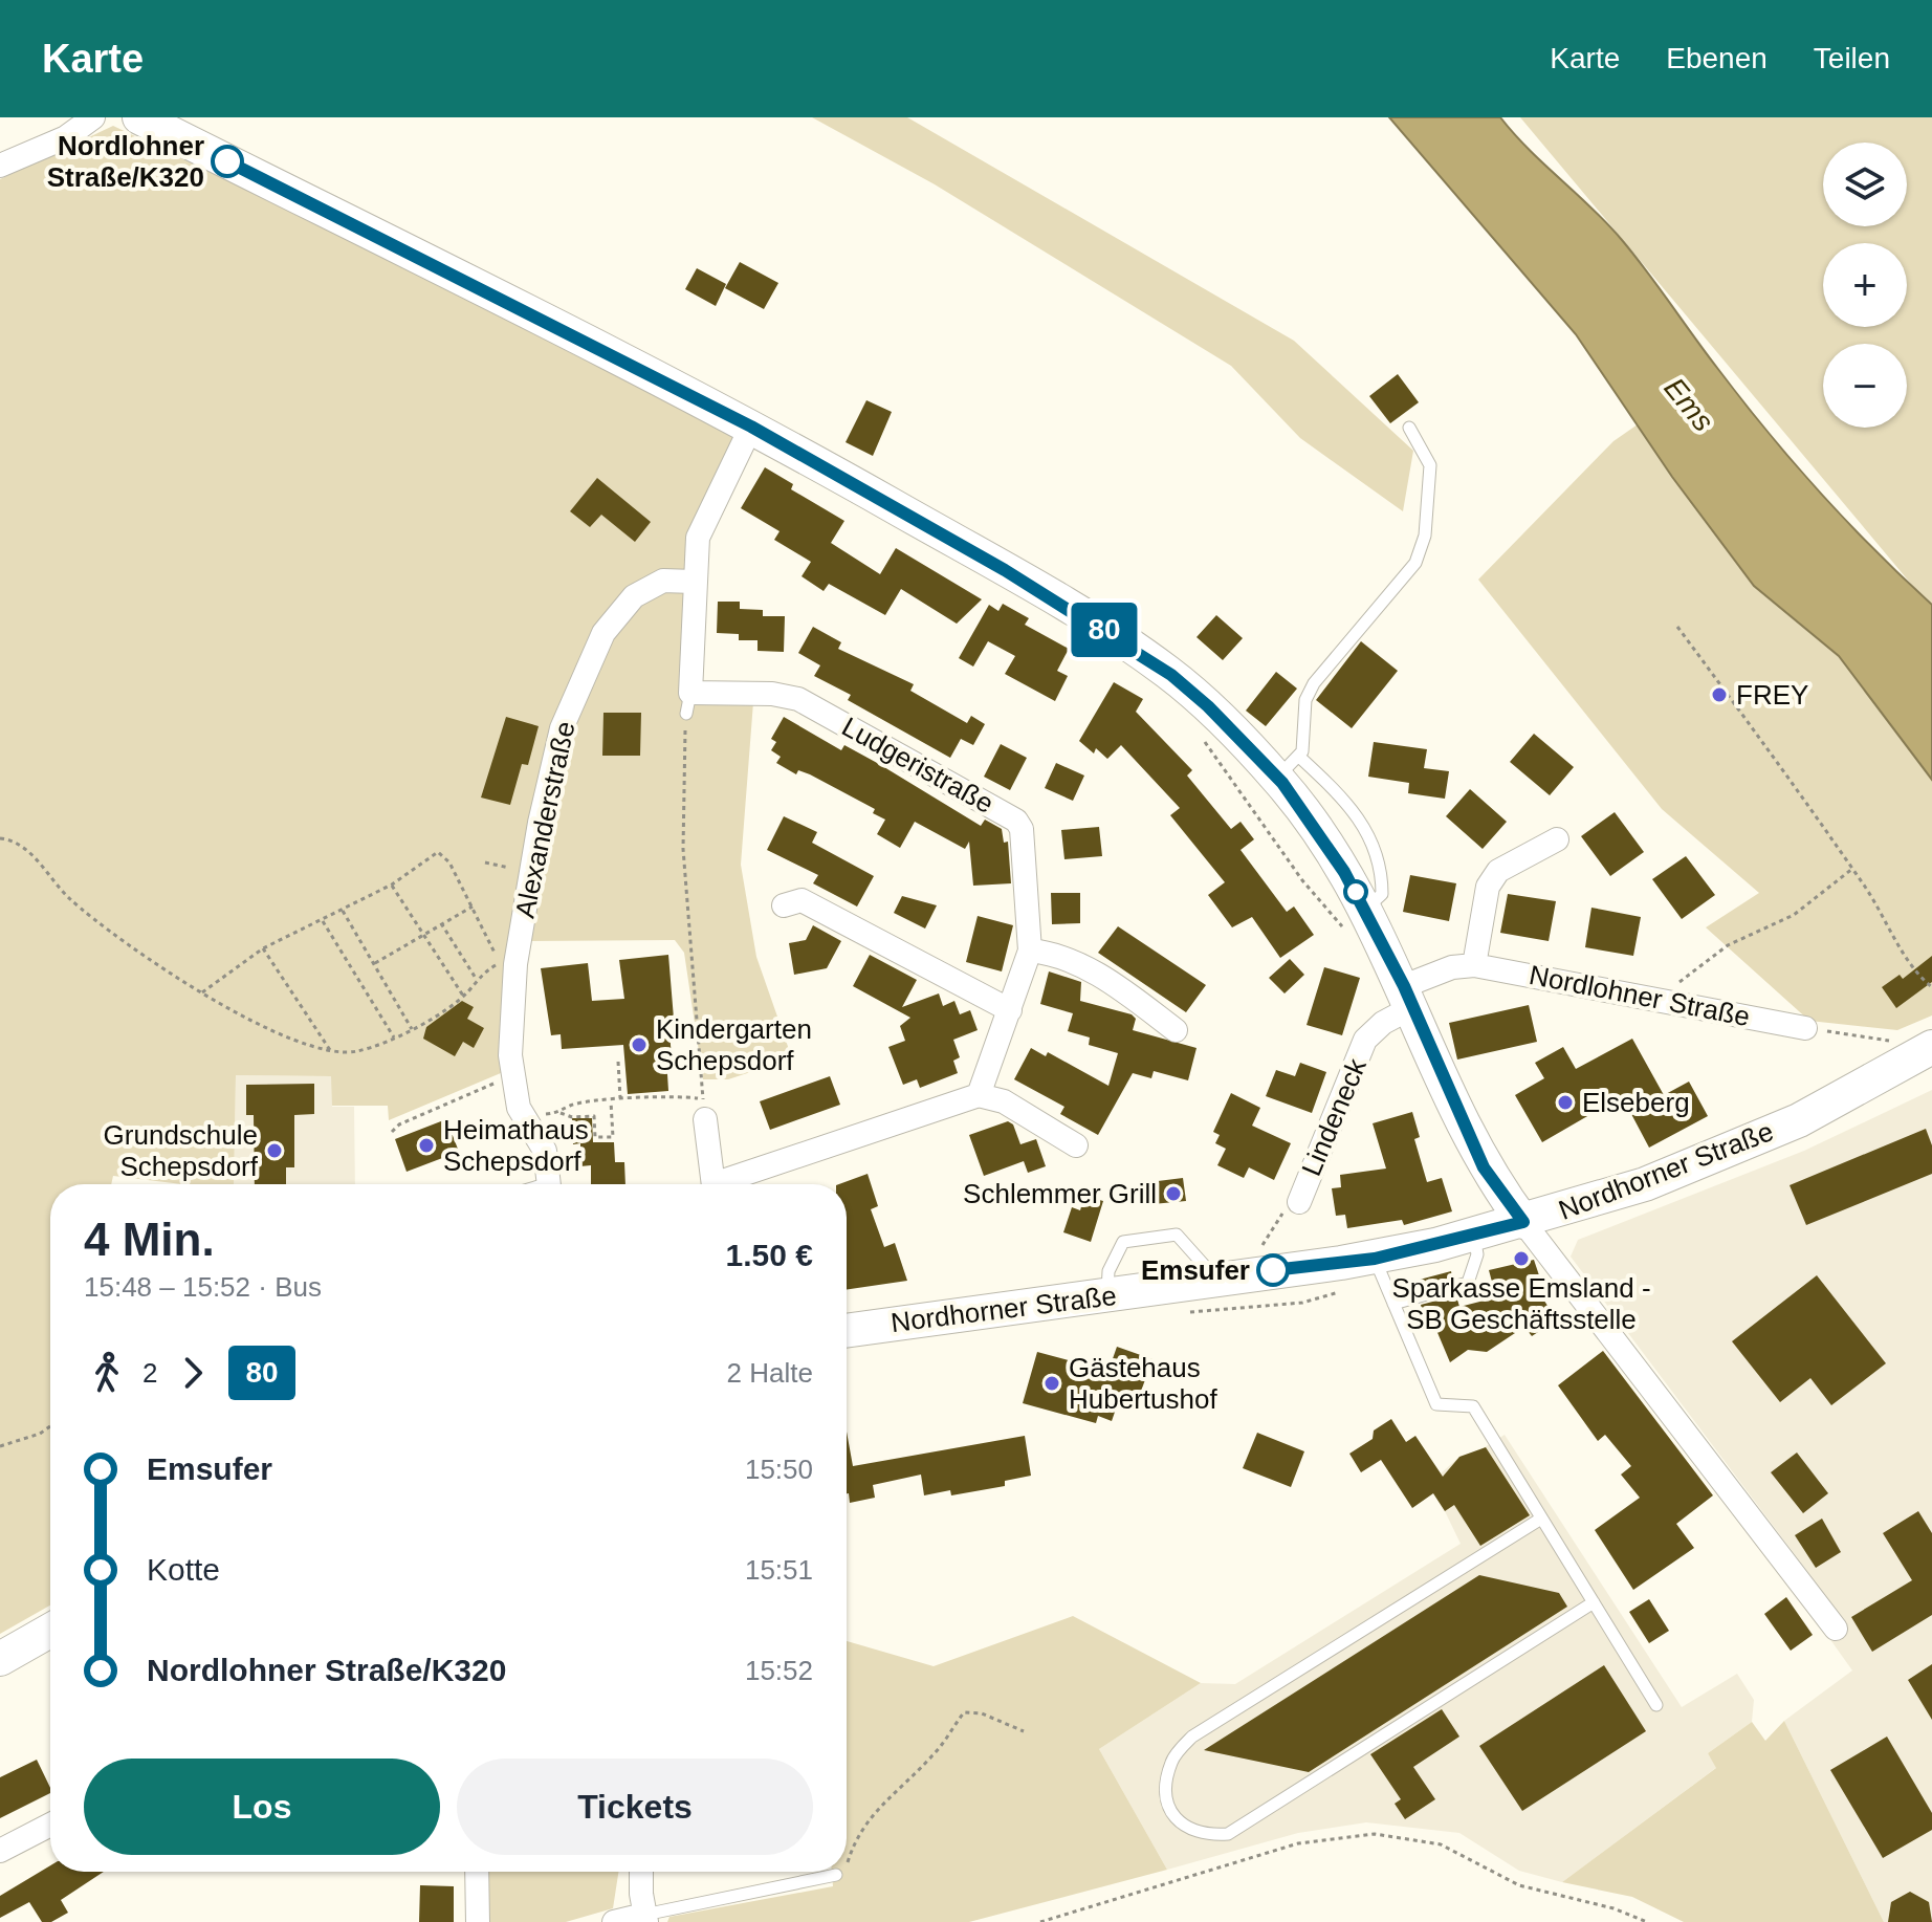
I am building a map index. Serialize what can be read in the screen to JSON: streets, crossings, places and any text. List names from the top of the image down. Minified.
{"streets":{"street":["Ludgeristraße","Alexanderstraße","Nordlohner Straße","Lindeneck","Nordhorner Straße"]},"crossings":[["Nordlohner Straße","Lindeneck"]],"water":["Ems"],"places":["Nordlohner Straße/K320","FREY","Kindergarten Schepsdorf","Elseberg","Heimathaus Schepsdorf","Grundschule Schepsdorf","Schlemmer Grill","Sparkasse Emsland - SB Geschäftsstelle","Emsufer","Gästehaus Hubertushof"],"lines":["bus line 80"],"page":{"header":"Karte","nav":["Karte","Ebenen","Teilen"],"on_map":"80","map_buttons":["+","−"],"heading":["4 Min.","15:48 – 15:52 · Bus","1.50 €"],"legs":["2","80","2 Halte"],"list":[{"name":"Emsufer","value":"15:50"},{"name":"Kotte","value":"15:51"},{"name":"Nordlohner Straße/K320","value":"15:52"}],"buttons":["Los","Tickets"]}}
